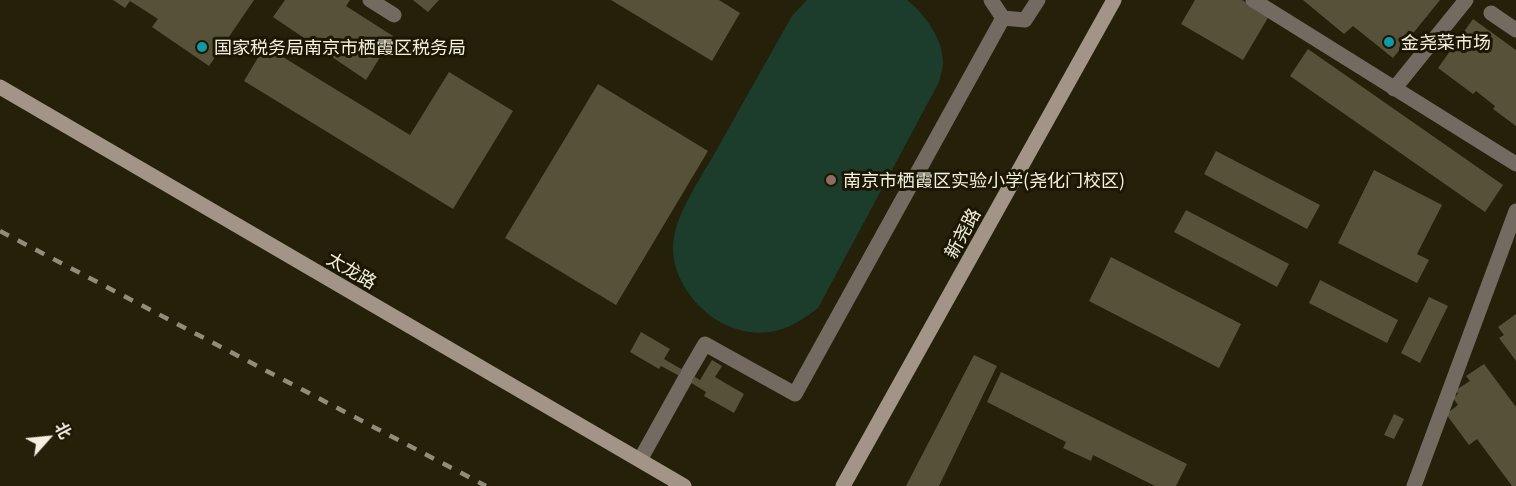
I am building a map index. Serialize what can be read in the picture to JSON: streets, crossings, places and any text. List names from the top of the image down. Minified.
{"streets":{"street":["新尧路","太龙路"]},"places":["金尧菜市场","国家税务局南京市栖霞区税务局","南京市栖霞区实验小学(尧化门校区)"],"north":"top right"}
